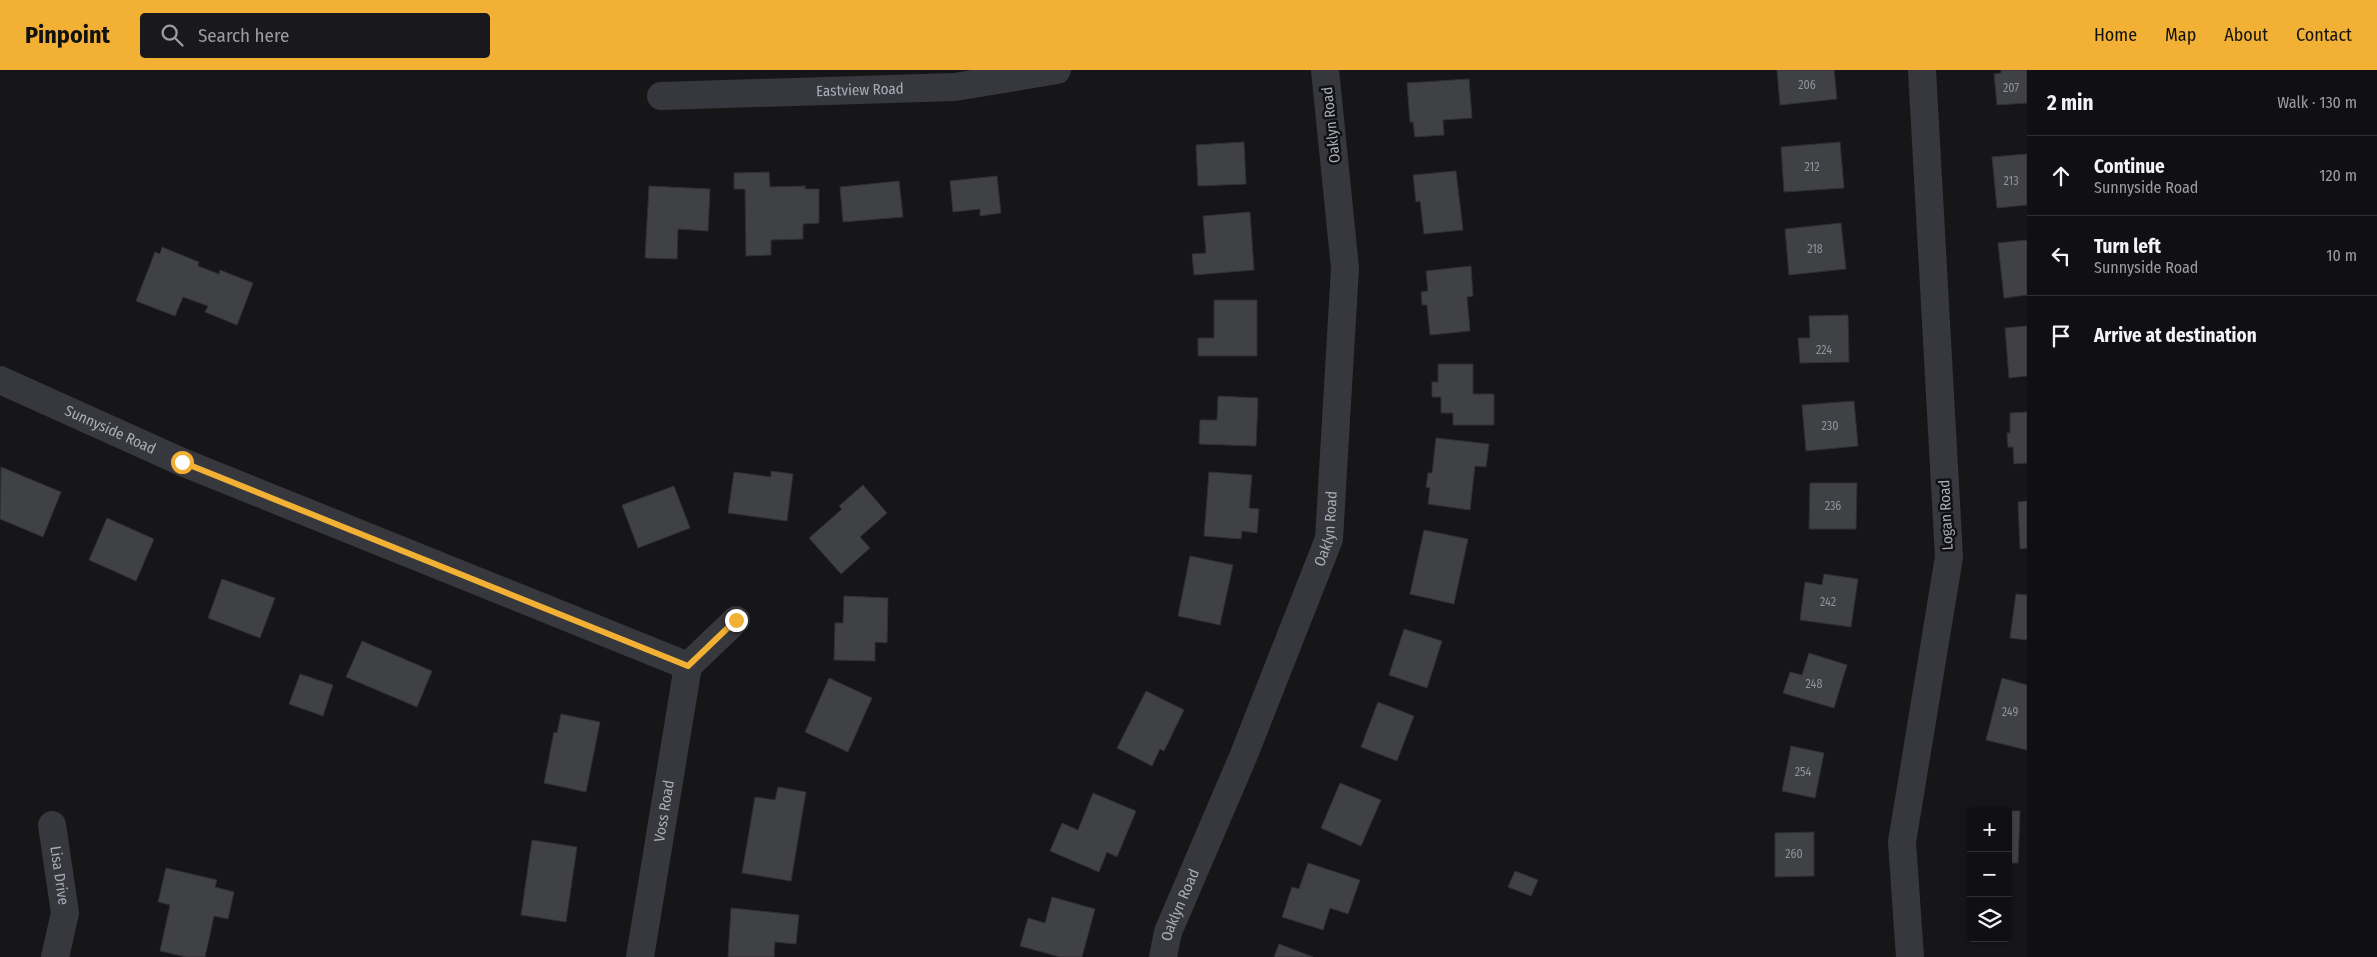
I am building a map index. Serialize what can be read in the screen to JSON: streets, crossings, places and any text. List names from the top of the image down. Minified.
{"streets":{"street":["Eastview Road","Oaklyn Road","Sunnyside Road","Logan Road","Voss Road","Lisa Drive"]},"crossings":[["Sunnyside Road","Voss Road"]],"house_numbers":["206","207","212","213","218","224","230","236","242","248","249","254","260"],"page":{"header":"Pinpoint","search":"Search here","nav":["Home","Map","About","Contact"],"heading":["2 min","Walk · 130 m"],"list":[["Continue","Sunnyside Road","120 m"],["Turn left","Sunnyside Road","10 m"],"Arrive at destination"],"map_buttons":["+","−"]}}
